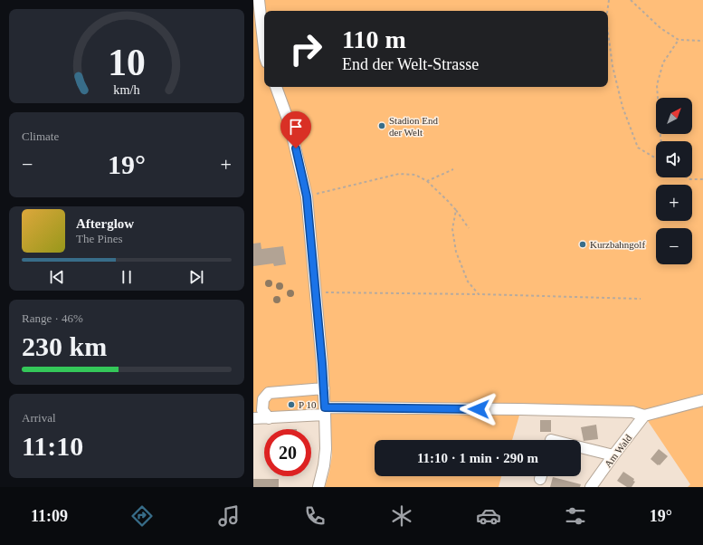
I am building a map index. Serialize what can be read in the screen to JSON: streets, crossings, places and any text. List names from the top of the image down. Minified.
{"streets":{"street":["Am Wald"]},"places":["Stadion End der Welt","Kurzbahngolf","P 10"],"north":"top right","page":{"turn":["110 m","End der Welt-Strasse"],"map_buttons":["+","−"],"tile":["Climate",["Range · 46%","230 km"],["Arrival","11:10"]],"heat":["−","19°","+"],"song":["Afterglow","The Pines"],"limit":"20","trip":"11:10 · 1 min · 290 m","tabs":["11:09","19°"],"gauge":["10","km/h"]}}
